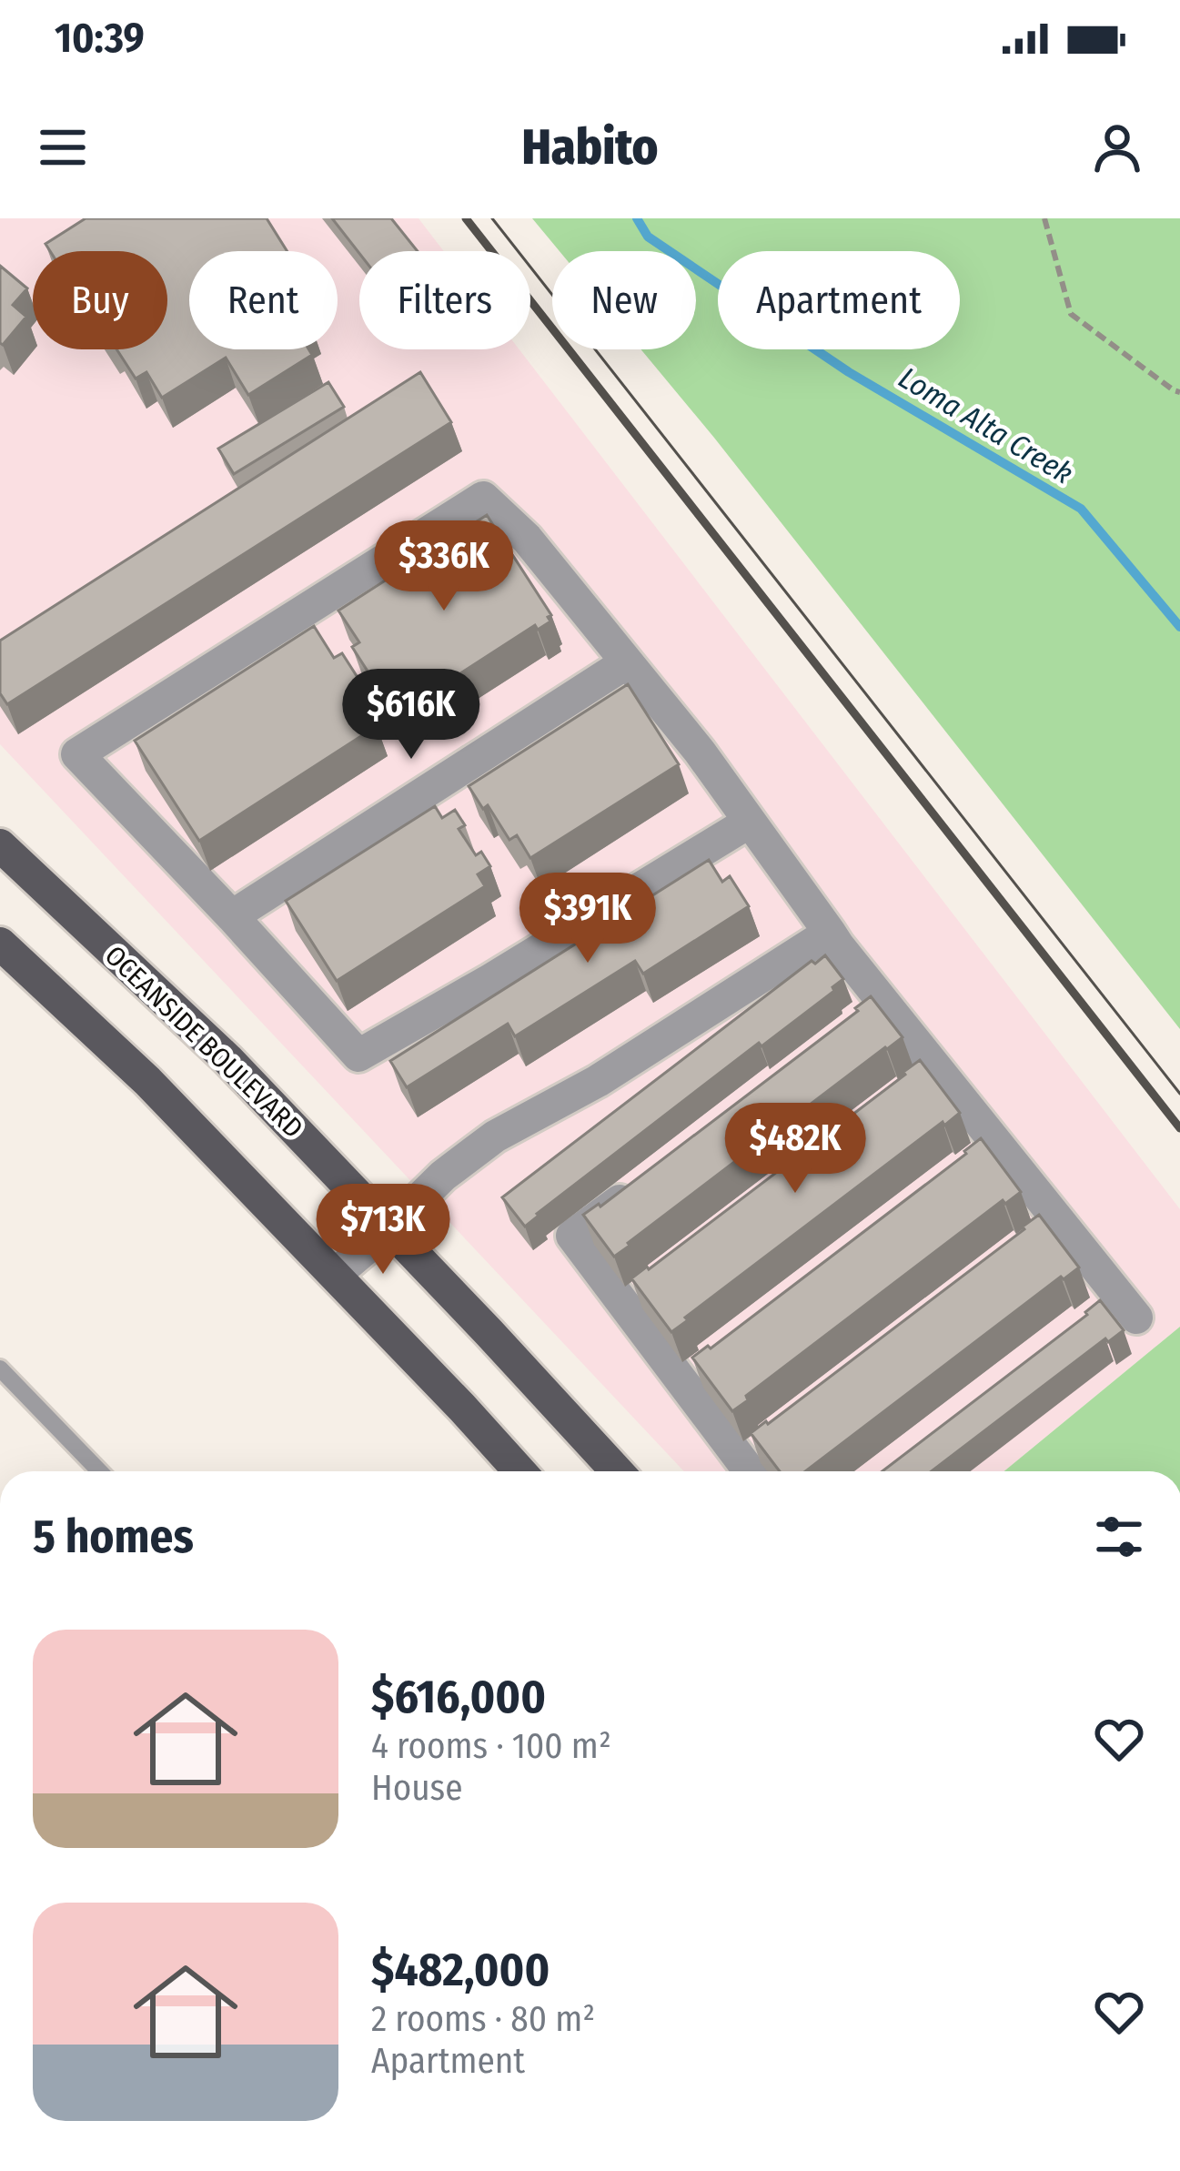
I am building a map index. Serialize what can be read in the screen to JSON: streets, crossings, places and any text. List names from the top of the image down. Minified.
{"streets":{"main road":["OCEANSIDE BOULEVARD"]},"water":["Loma Alta Creek"],"page":{"status":"10:39","header":"Habito","chip":["Buy","Rent","Filters","New","Apartment"],"price":["$336K","$616K","$391K","$482K","$713K"],"heading":"5 homes","list":[{"name":"$616,000","note":"4 rooms · 100 m² · House"},{"name":"$482,000","note":"2 rooms · 80 m² · Apartment"}]}}
